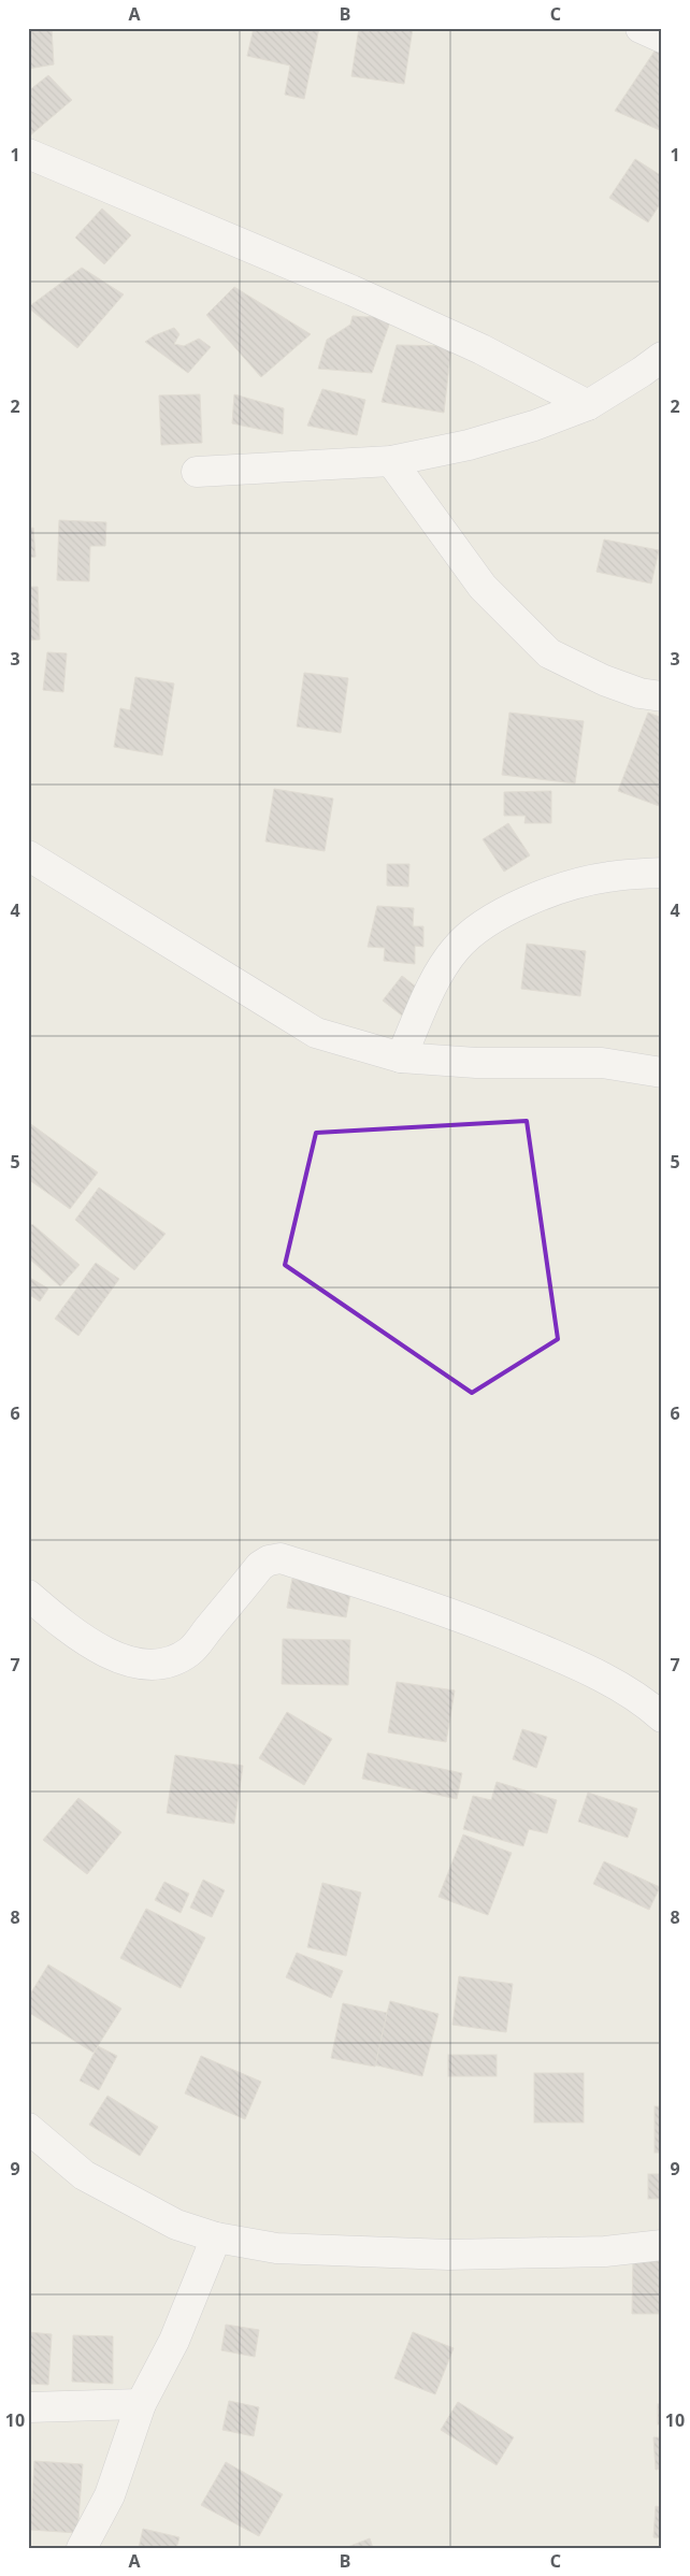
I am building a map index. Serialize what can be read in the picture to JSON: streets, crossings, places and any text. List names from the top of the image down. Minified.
{"grid":{"columns":["A","B","C"],"rows":["1","2","3","4","5","6","7","8","9","10"]}}
